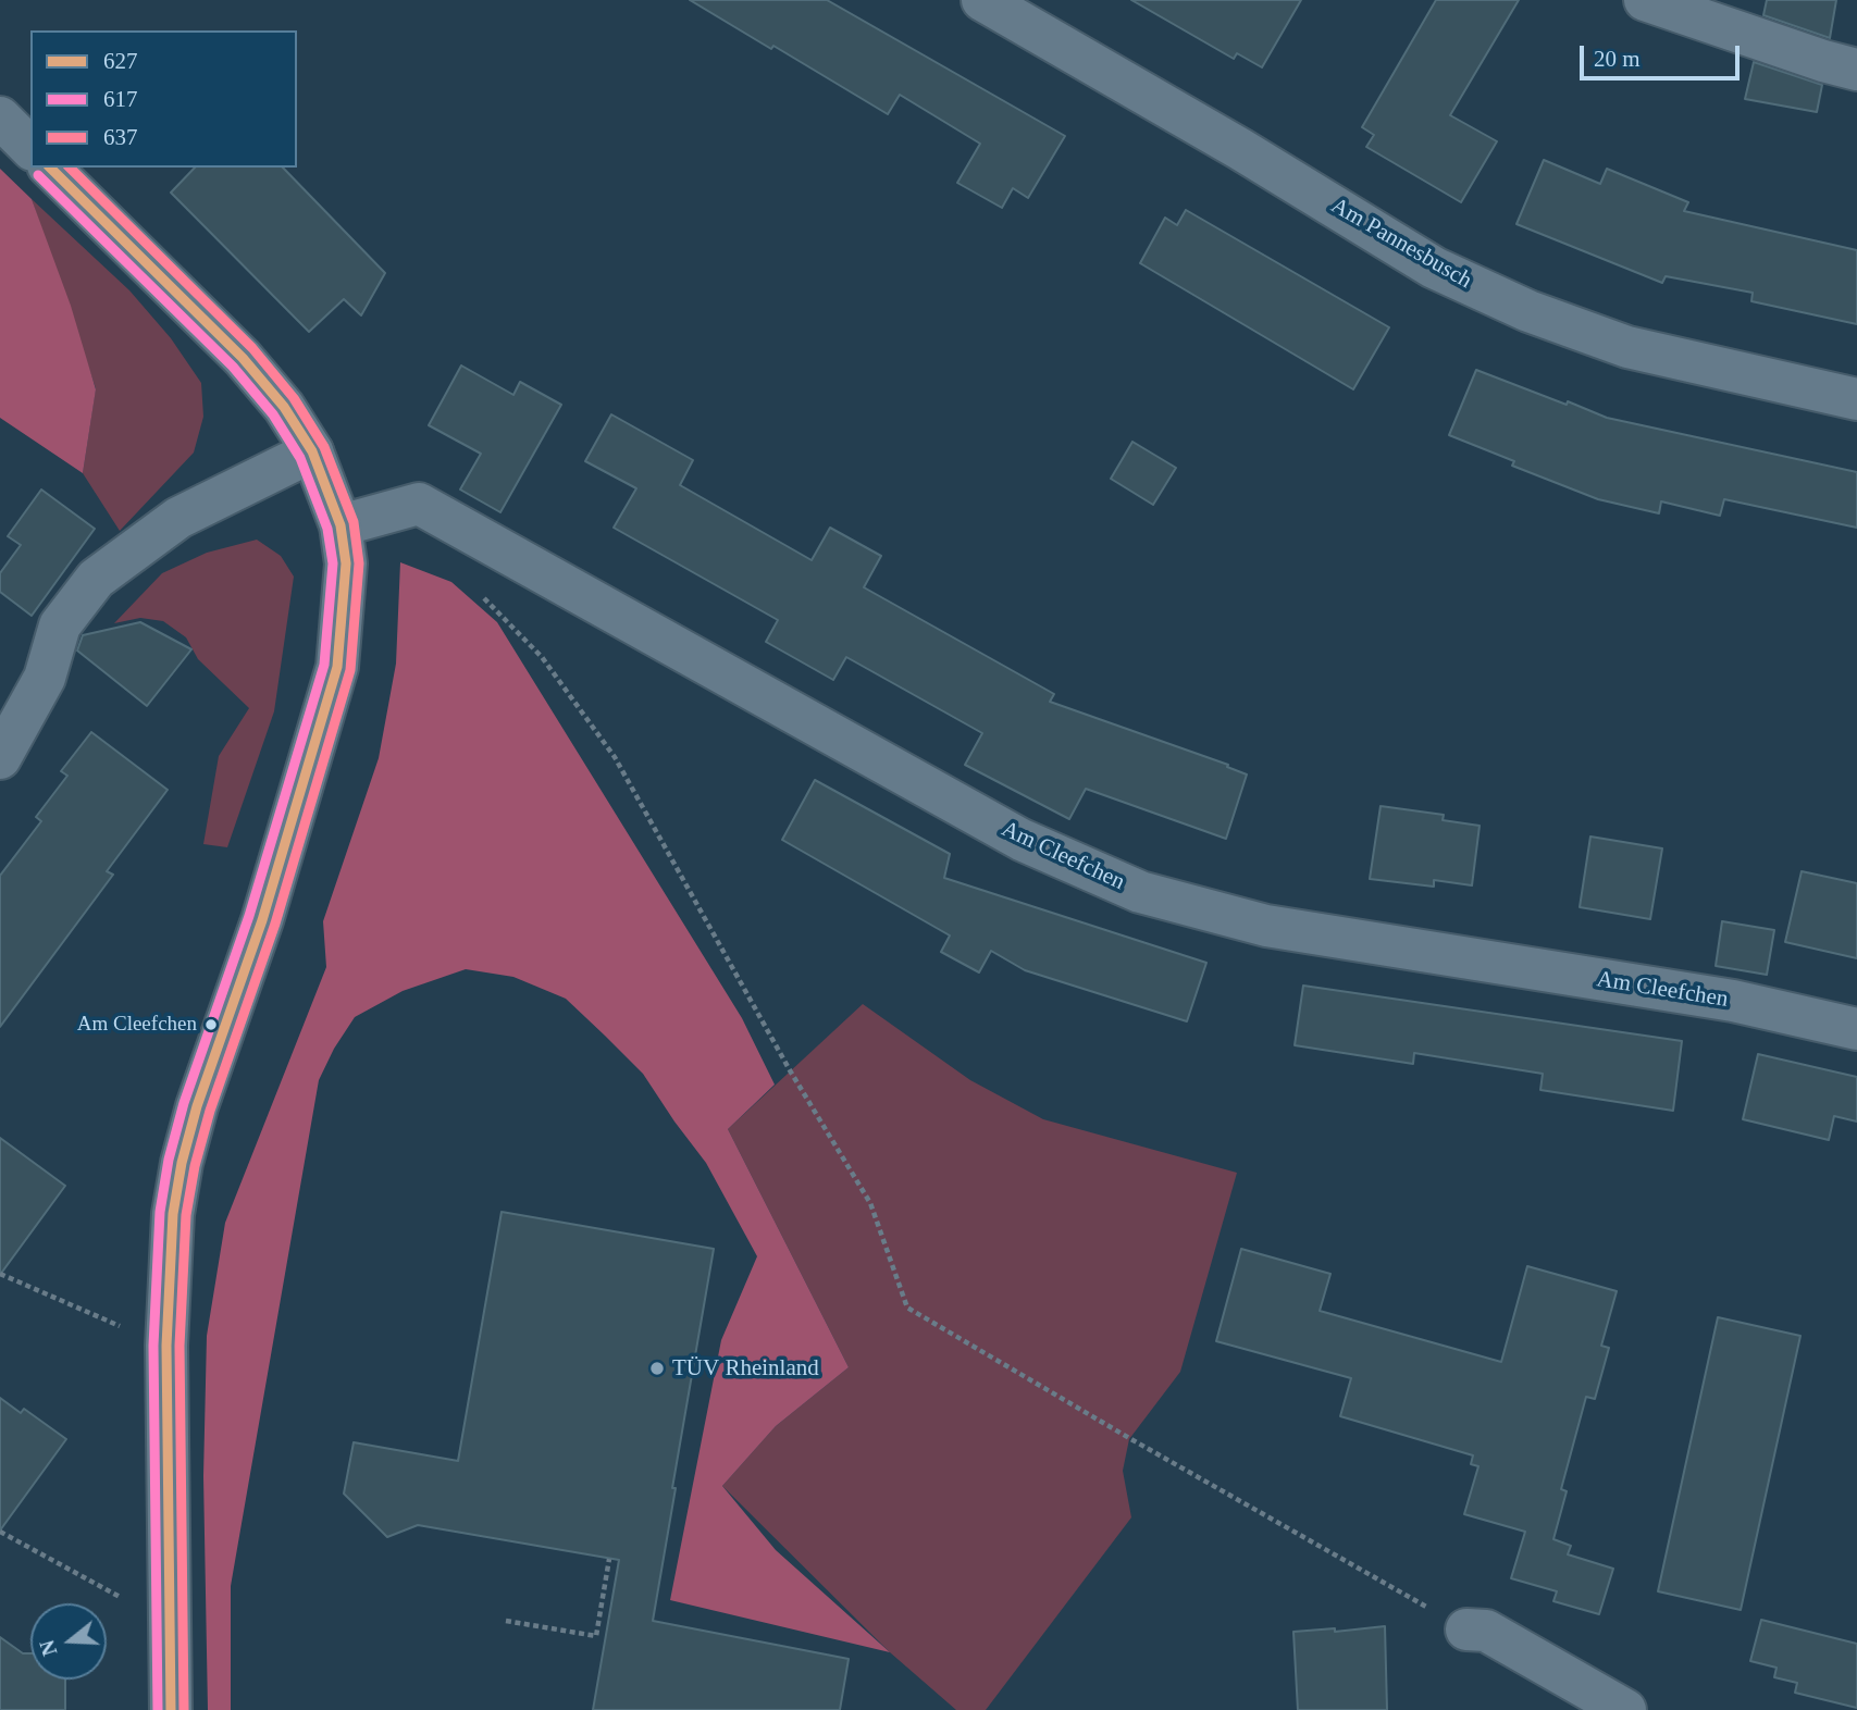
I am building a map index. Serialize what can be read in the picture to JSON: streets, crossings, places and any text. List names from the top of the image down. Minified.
{"streets":{"street":["Am Pannesbusch","Am Cleefchen"]},"places":["Am Cleefchen","TÜV Rheinland"],"lines":["transit line 627","transit line 637","transit line 617"],"legend":["627","617","637"],"scale_bar":"20 m","north":"left"}
